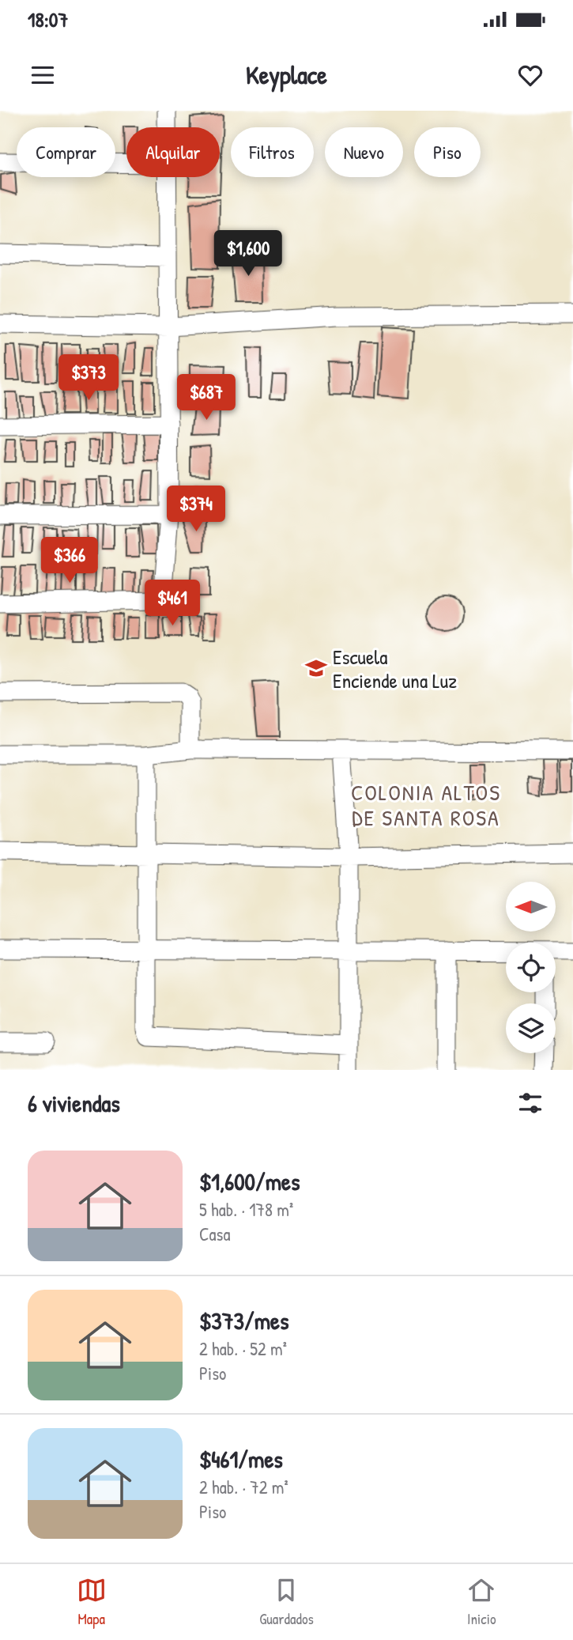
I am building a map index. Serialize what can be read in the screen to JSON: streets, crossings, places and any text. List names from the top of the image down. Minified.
{"districts":["COLONIA ALTOS DE SANTA ROSA"],"places":{"school or university":["Escuela Enciende una Luz"]},"north":"left","page":{"status":"18:07","header":"Keyplace","chip":["Comprar","Alquilar","Filtros","Nuevo","Piso"],"price":["$1,600","$373","$687","$374","$366","$461"],"heading":"6 viviendas","list":[{"name":"$1,600/mes","note":"5 hab. · 178 m² · Casa"},{"name":"$373/mes","note":"2 hab. · 52 m² · Piso"},{"name":"$461/mes","note":"2 hab. · 72 m² · Piso"}],"tabs":["Mapa","Guardados","Inicio"]}}
